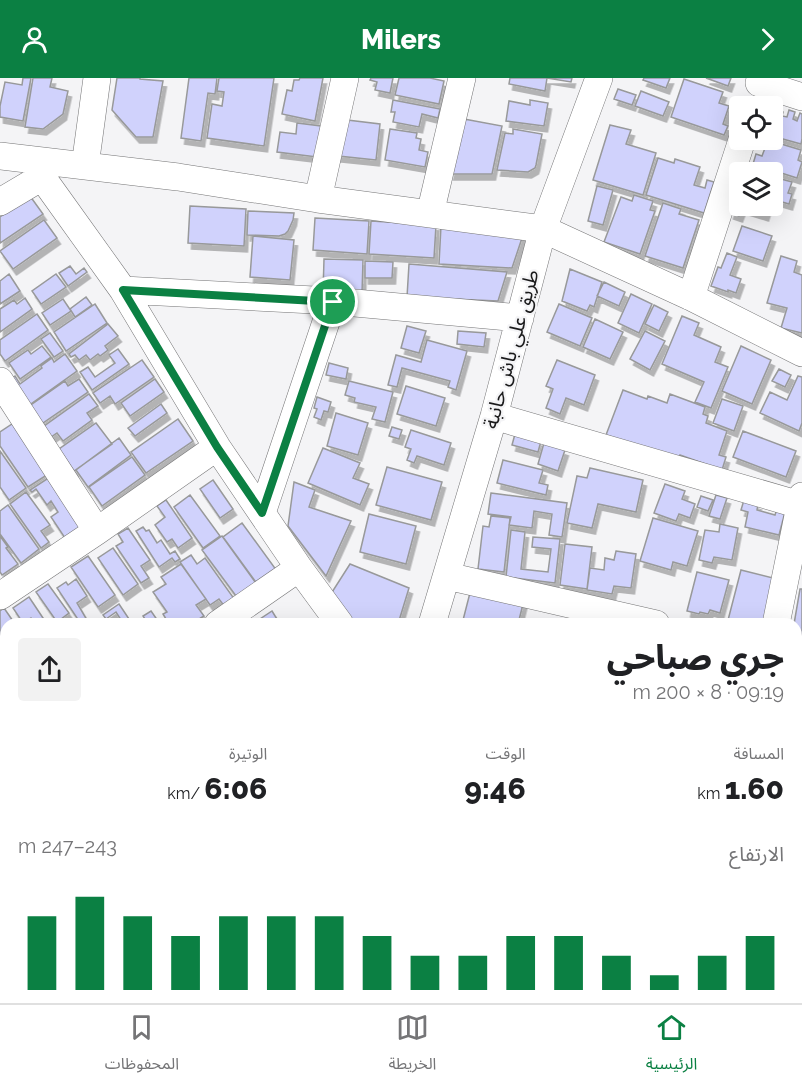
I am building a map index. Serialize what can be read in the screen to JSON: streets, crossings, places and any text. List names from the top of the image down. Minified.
{"streets":{"street":["طريق علي باش حانبة"]},"page":{"header":"Milers","heading":["جري صباحي","09:19 · 8 × 200 m"],"stats":[["المسافة","1.60 km"],["الوقت","9:46"],["الوتيرة","6:06 /km"]],"chart":["الارتفاع","243–247 m"],"tabs":["الرئيسية","الخريطة","المحفوظات"]}}
